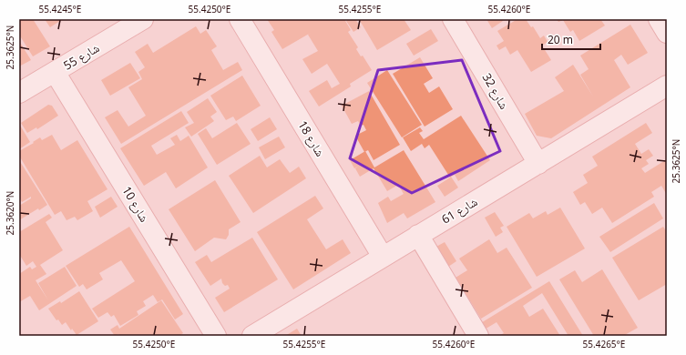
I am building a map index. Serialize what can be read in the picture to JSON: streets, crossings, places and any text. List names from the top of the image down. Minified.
{"streets":{"street":["شارع 55","شارع 32","شارع 18","شارع 10","شارع 61"]},"crossings":[["شارع 55","شارع 10"],["شارع 32","شارع 61"],["شارع 18","شارع 61"]],"scale_bar":"20 m","coordinates":["55.4245°E","55.4250°E","55.4255°E","55.4260°E","25.3625°N","25.3620°N","55.4265°E"]}
